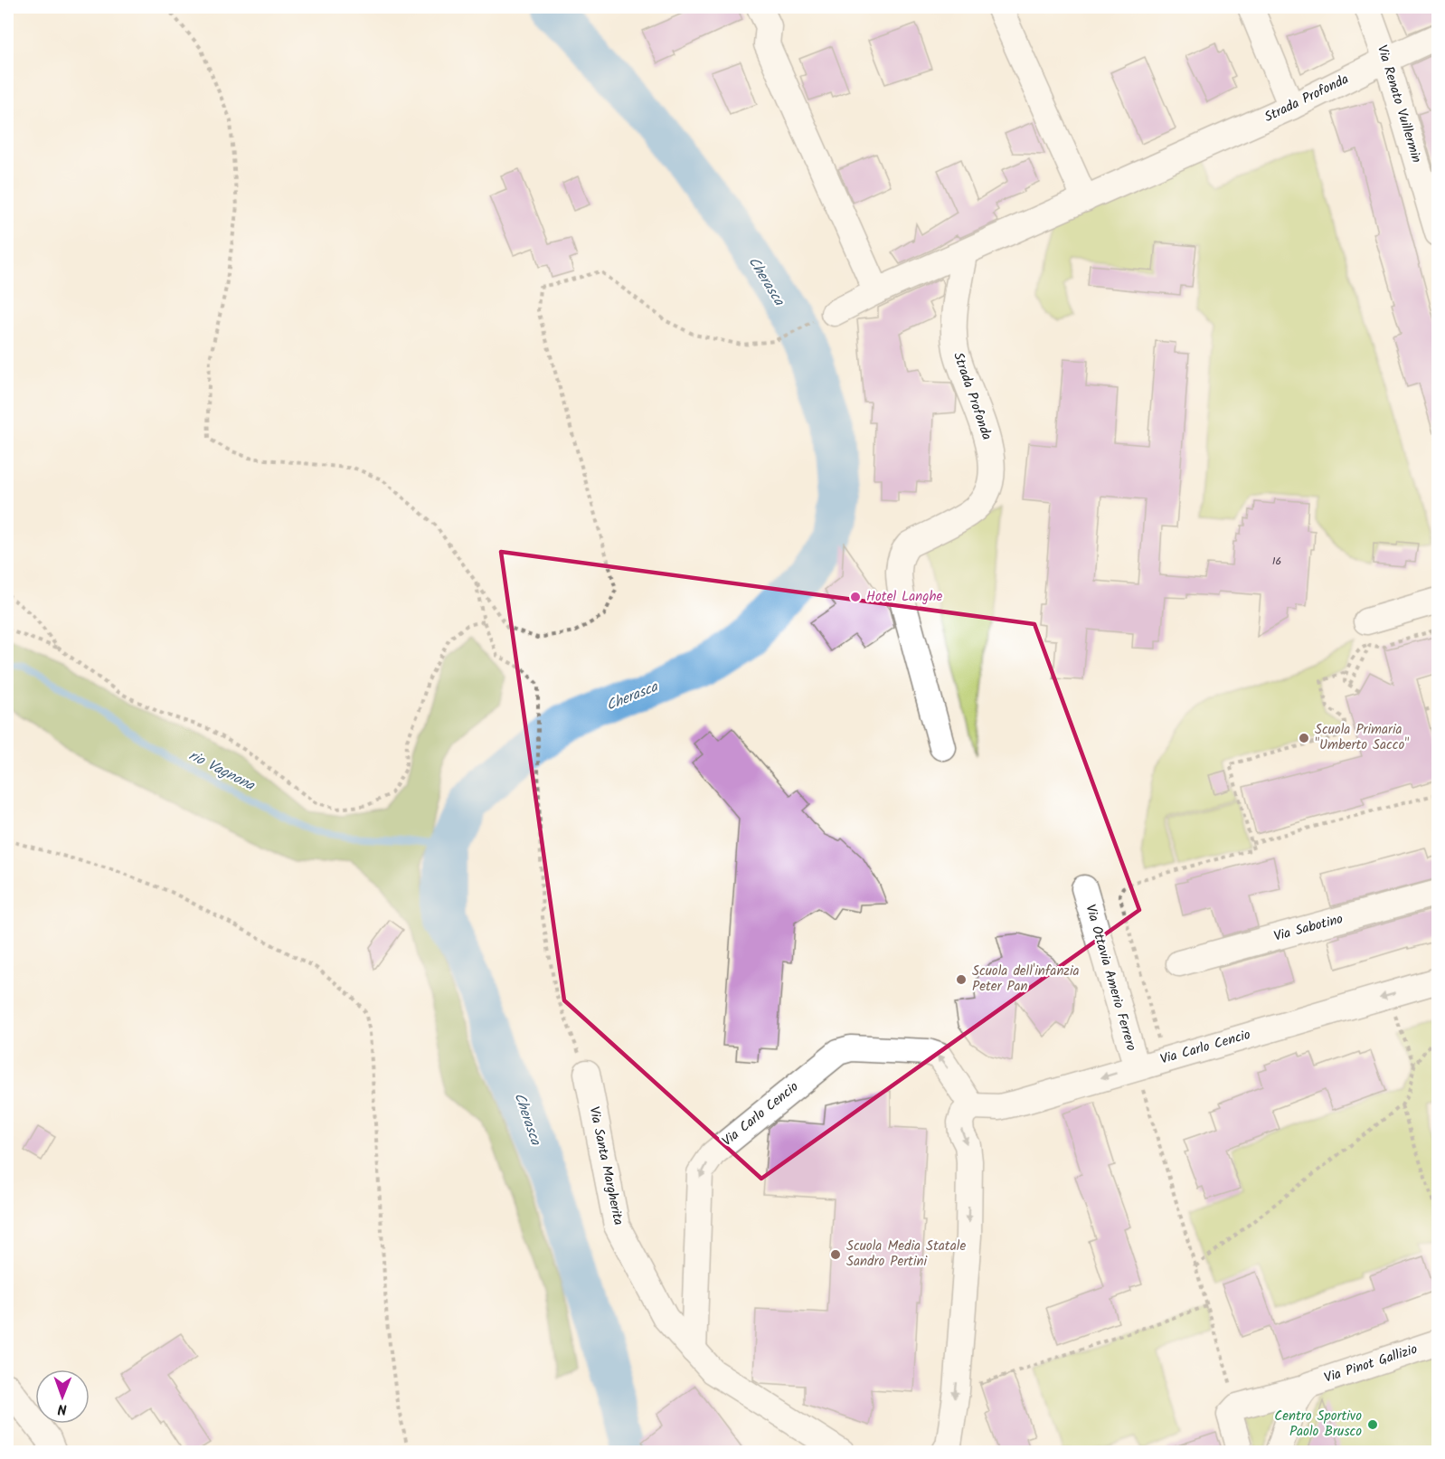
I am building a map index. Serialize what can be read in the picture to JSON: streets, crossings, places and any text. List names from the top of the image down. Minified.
{"streets":{"street":["Strada Profonda","Via Renato Vuillermin","Via Sabotino","Via Ottavia Amerio Ferrero","Via Carlo Cencio","Via Santa Margherita","Via Pinot Gallizio"]},"crossings":[["Strada Profonda","Via Renato Vuillermin"],["Via Ottavia Amerio Ferrero","Via Carlo Cencio"],["Via Carlo Cencio","Via Santa Margherita"]],"one_way":["Via Carlo Cencio"],"water":["Cherasca","rio Vagnona"],"places":["Hotel Langhe","Scuola Primaria \"Umberto Sacco\"","Scuola dell'infanzia Peter Pan","Scuola Media Statale Sandro Pertini","Centro Sportivo Paolo Brusco"],"house_numbers":["16"],"north":"bottom"}
